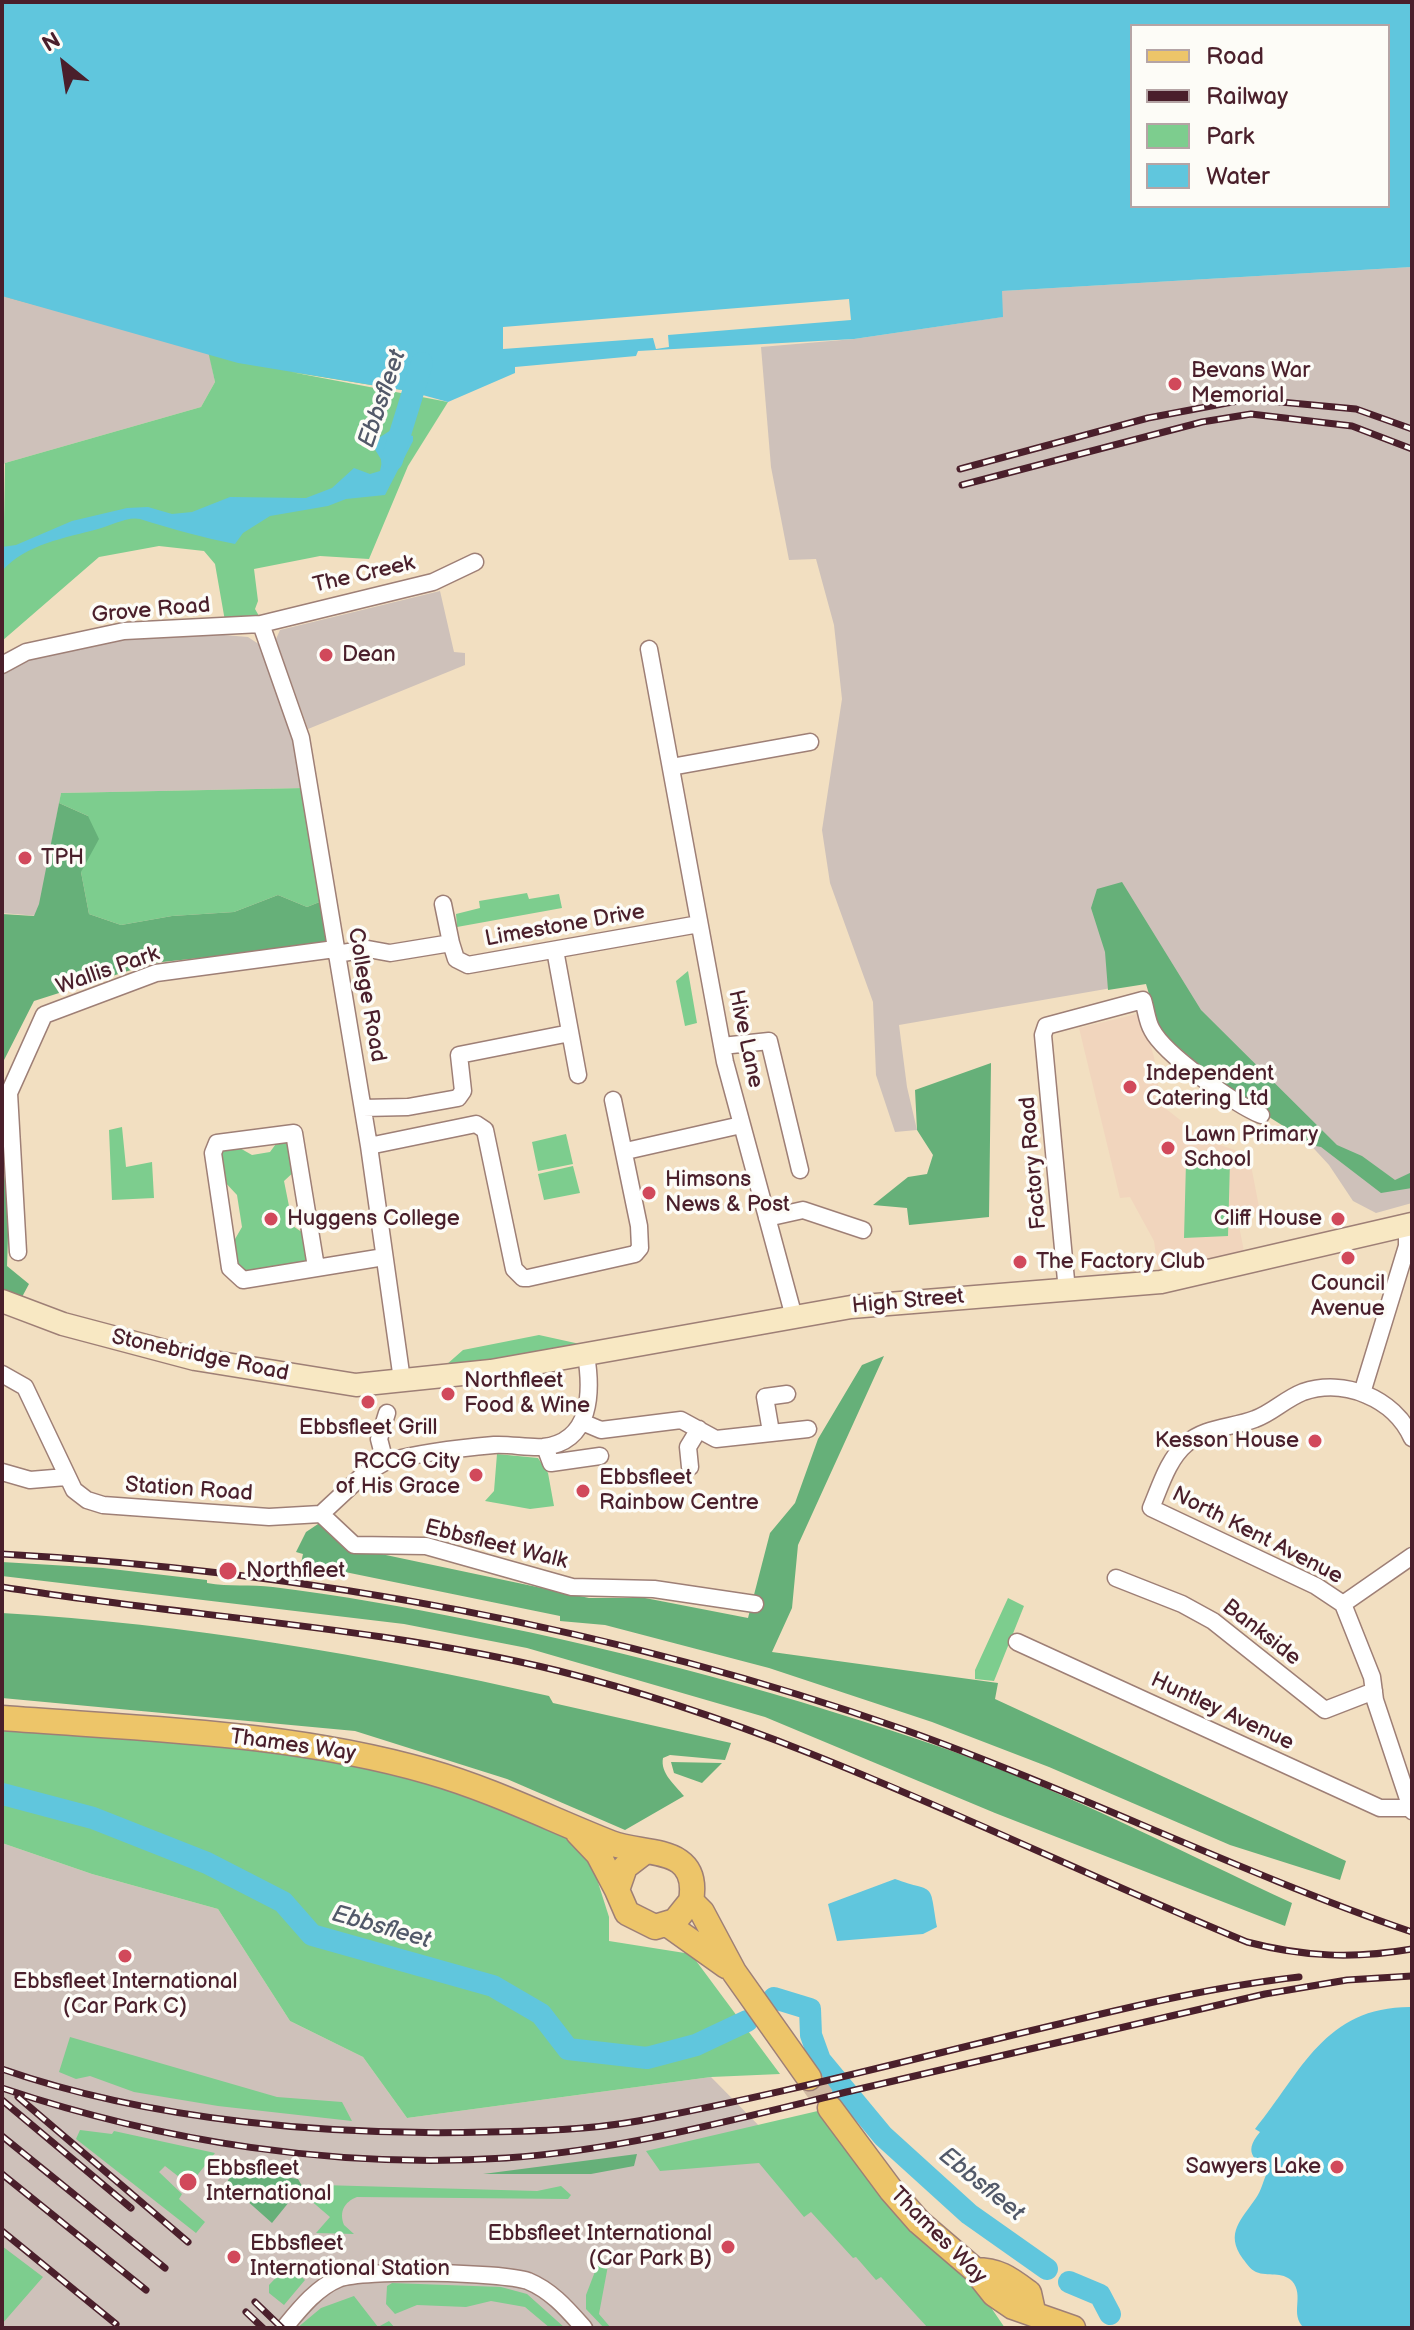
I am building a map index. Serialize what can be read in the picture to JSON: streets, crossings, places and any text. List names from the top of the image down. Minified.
{"streets":{"main road":["High Street","Stonebridge Road","Thames Way"],"street":["The Creek","Grove Road","Limestone Drive","Wallis Park","College Road","Hive Lane","Factory Road","Station Road","North Kent Avenue","Ebbsfleet Walk","Bankside","Huntley Avenue"]},"crossings":[["The Creek","Grove Road"],["The Creek","College Road"],["Grove Road","College Road"],["Limestone Drive","Wallis Park"],["Limestone Drive","Hive Lane"],["Wallis Park","College Road"],["College Road","High Street"],["College Road","Stonebridge Road"],["Hive Lane","High Street"],["Factory Road","High Street"],["High Street","Stonebridge Road"],["Station Road","Ebbsfleet Walk"]],"water":["Ebbsfleet"],"places":["Bevans War Memorial","Dean","TPH","Independent Catering Ltd","Lawn Primary School","Himsons News & Post","Huggens College","Cliff House","Council Avenue","The Factory Club","Northfleet Food & Wine","Ebbsfleet Grill","Kesson House","RCCG City of His Grace","Ebbsfleet Rainbow Centre","Northfleet","Ebbsfleet International (Car Park C)","Sawyers Lake","Ebbsfleet International","Ebbsfleet International (Car Park B)","Ebbsfleet International Station"],"legend":["Road","Railway","Park","Water"],"north":"top left"}
